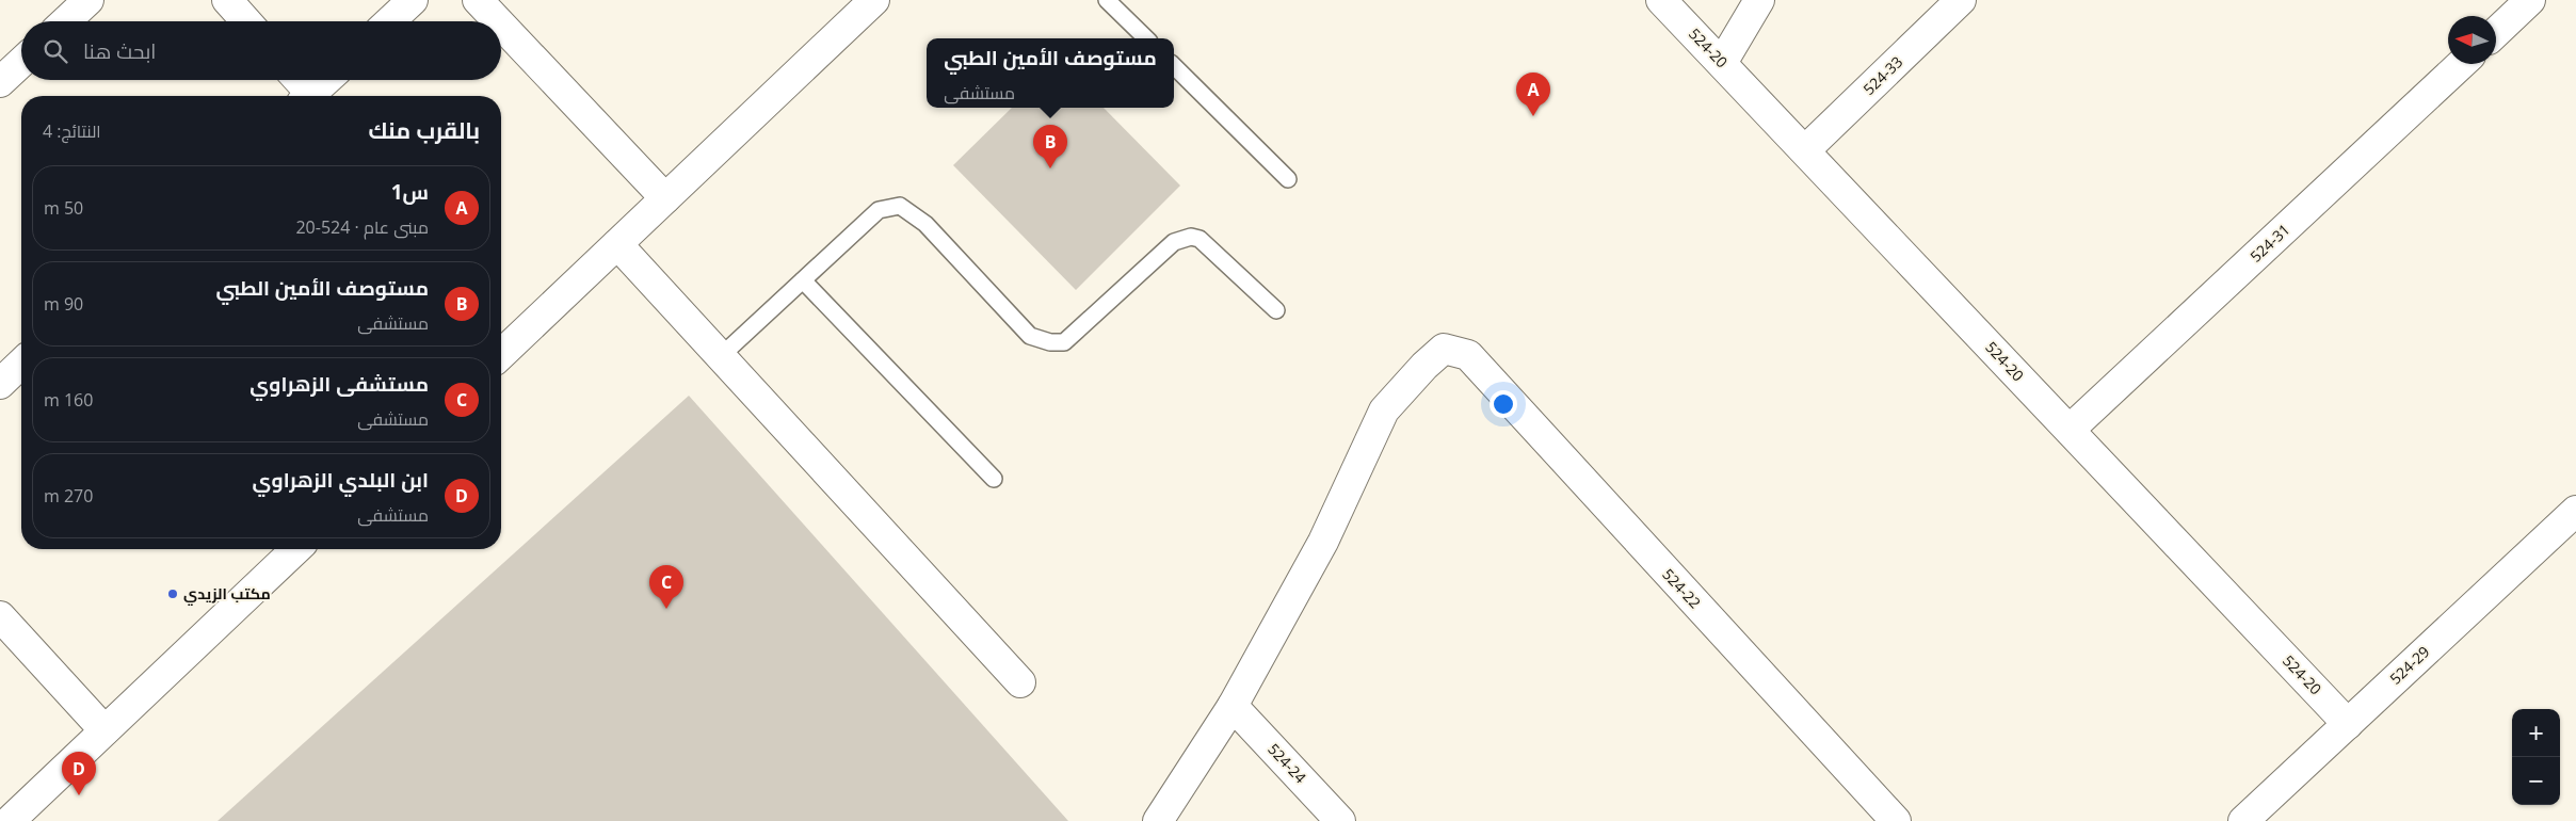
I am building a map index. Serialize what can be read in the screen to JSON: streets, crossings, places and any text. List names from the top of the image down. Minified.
{"streets":{"street":["524-20","524-33","524-31","524-22","524-29","524-24"]},"crossings":[["524-20","524-33"],["524-20","524-31"],["524-20","524-29"],["524-22","524-24"]],"places":["مكتب الزيدي"],"north":"left","page":{"search":"ابحث هنا","popup":["مستوصف الأمين الطبي","مستشفى"],"pins":["A","B","C","D"],"heading":["بالقرب منك","النتائج: 4"],"list":[{"mark":"A","name":"س1","note":"مبنى عام · 524-20","value":"50 m"},{"mark":"B","name":"مستوصف الأمين الطبي","note":"مستشفى","value":"90 m"},{"mark":"C","name":"مستشفى الزهراوي","note":"مستشفى","value":"160 m"},{"mark":"D","name":"ابن البلدي الزهراوي","note":"مستشفى","value":"270 m"}],"map_buttons":["+","−"]}}
